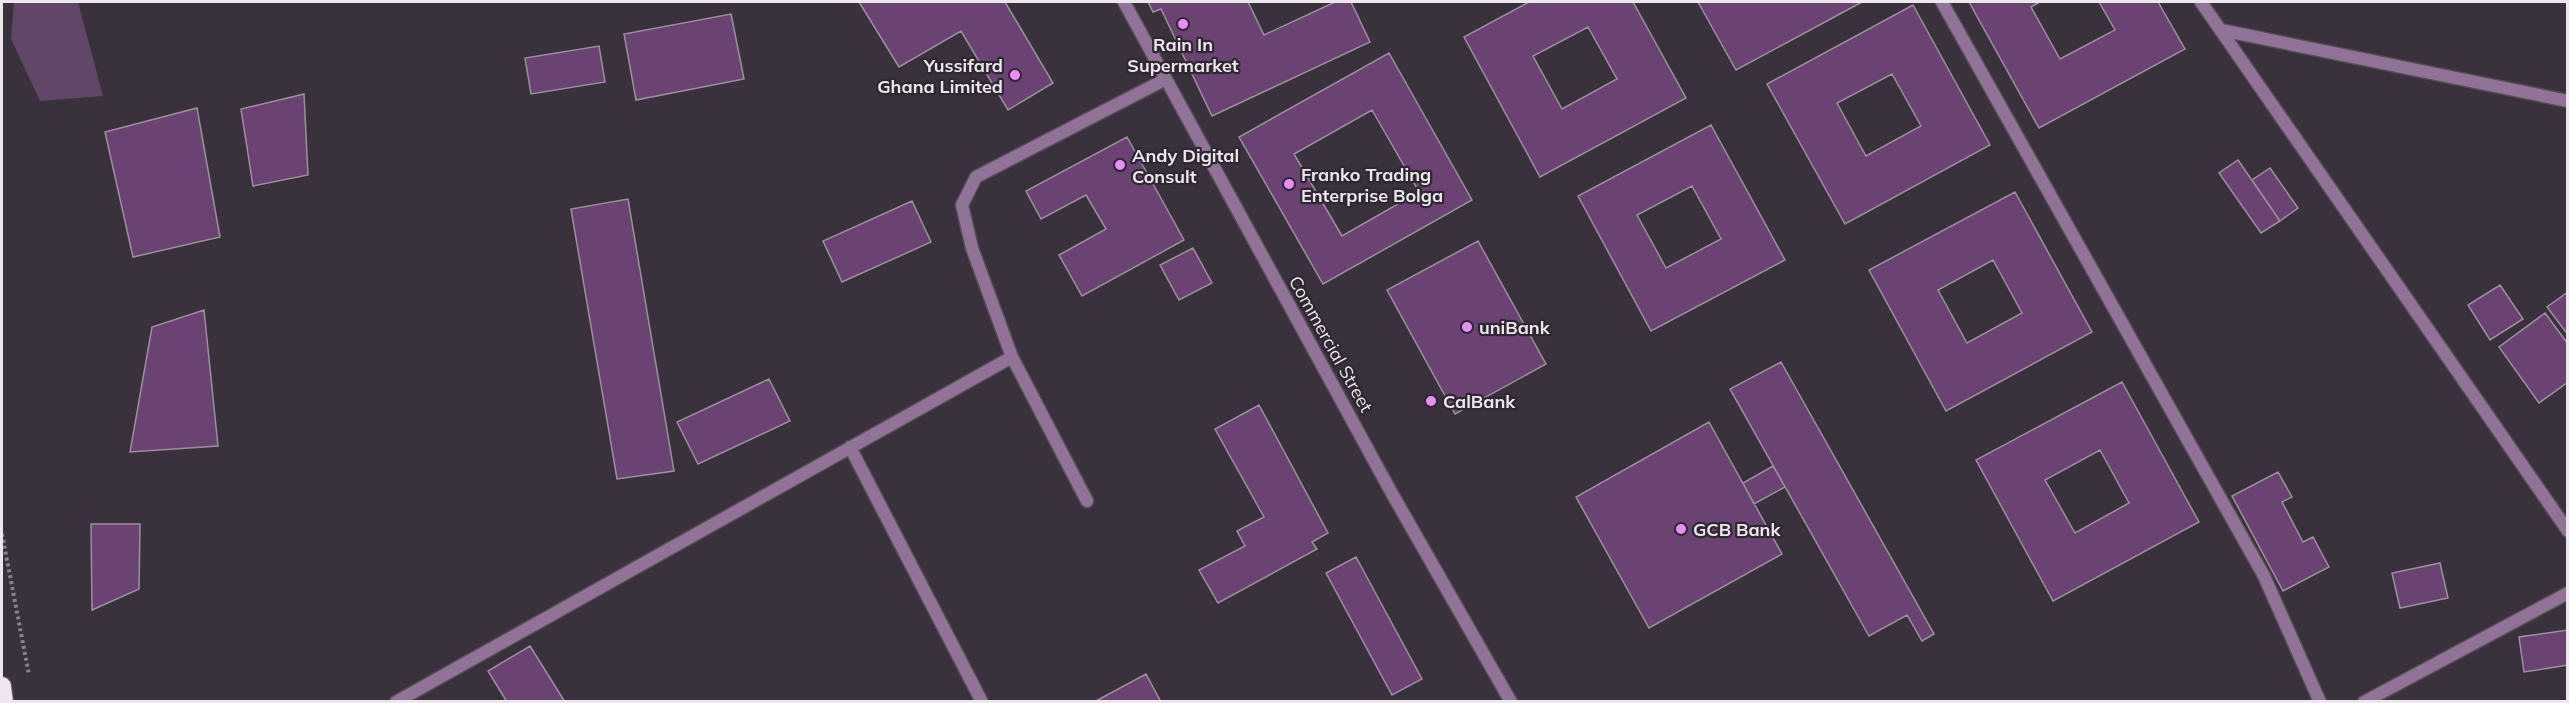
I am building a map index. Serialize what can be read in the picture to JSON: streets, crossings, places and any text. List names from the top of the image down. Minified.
{"streets":{"street":["Commercial Street"]},"places":["Rain In Supermarket","Yussifard Ghana Limited","Andy Digital Consult","Franko Trading Enterprise Bolga","uniBank","CalBank","GCB Bank"]}
